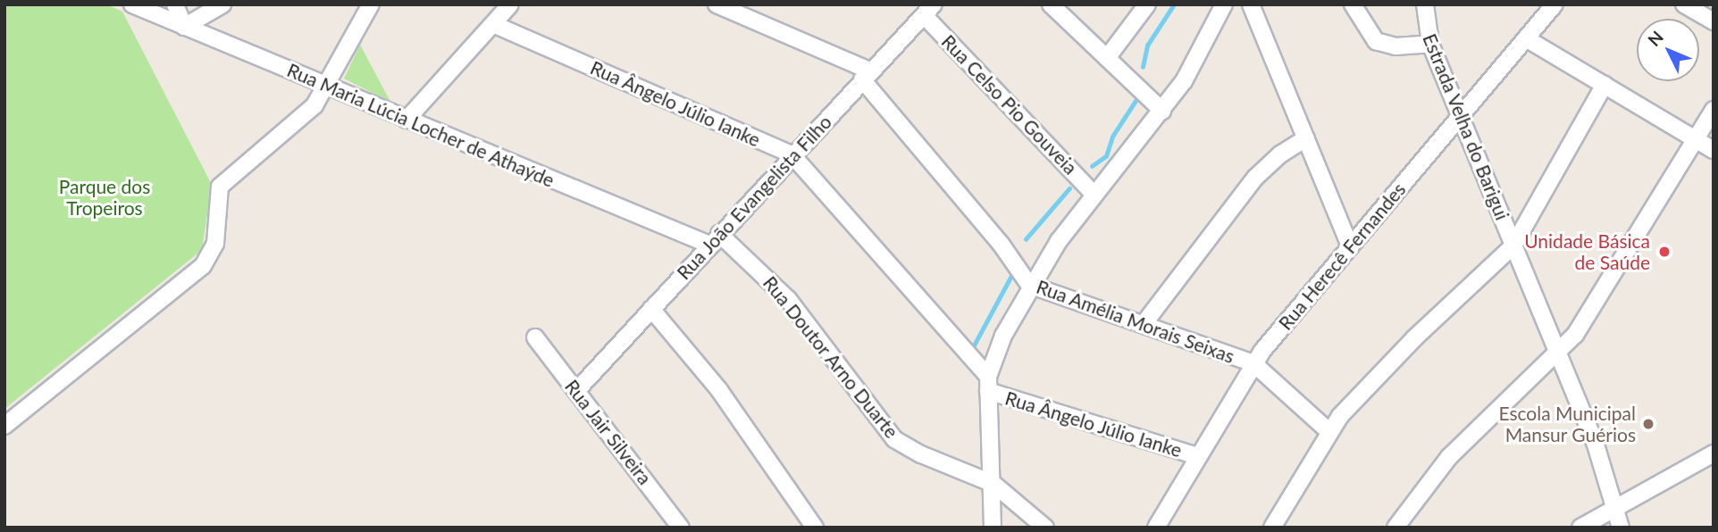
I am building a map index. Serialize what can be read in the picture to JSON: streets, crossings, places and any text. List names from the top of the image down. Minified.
{"streets":{"street":["Rua Ângelo Júlio Ianke","Rua Celso Pio Gouveia","Rua Maria Lúcia Locher de Athaýde","Estrada Velha do Barigui","Rua João Evangelista Filho","Rua Herecê Fernandes","Rua Amélia Morais Seixas","Rua Doutor Arno Duarte","Rua Jair Silveira"]},"crossings":[["Rua Ângelo Júlio Ianke","Rua João Evangelista Filho"],["Rua Ângelo Júlio Ianke","Rua Herecê Fernandes"],["Rua Celso Pio Gouveia","Rua João Evangelista Filho"],["Rua Maria Lúcia Locher de Athaýde","Rua João Evangelista Filho"],["Rua Maria Lúcia Locher de Athaýde","Rua Doutor Arno Duarte"],["Estrada Velha do Barigui","Rua Herecê Fernandes"],["Rua João Evangelista Filho","Rua Amélia Morais Seixas"],["Rua João Evangelista Filho","Rua Doutor Arno Duarte"],["Rua João Evangelista Filho","Rua Jair Silveira"],["Rua Herecê Fernandes","Rua Amélia Morais Seixas"]],"parks":["Parque dos Tropeiros"],"places":["Unidade Básica de Saúde","Escola Municipal Mansur Guérios"],"north":"top left"}
